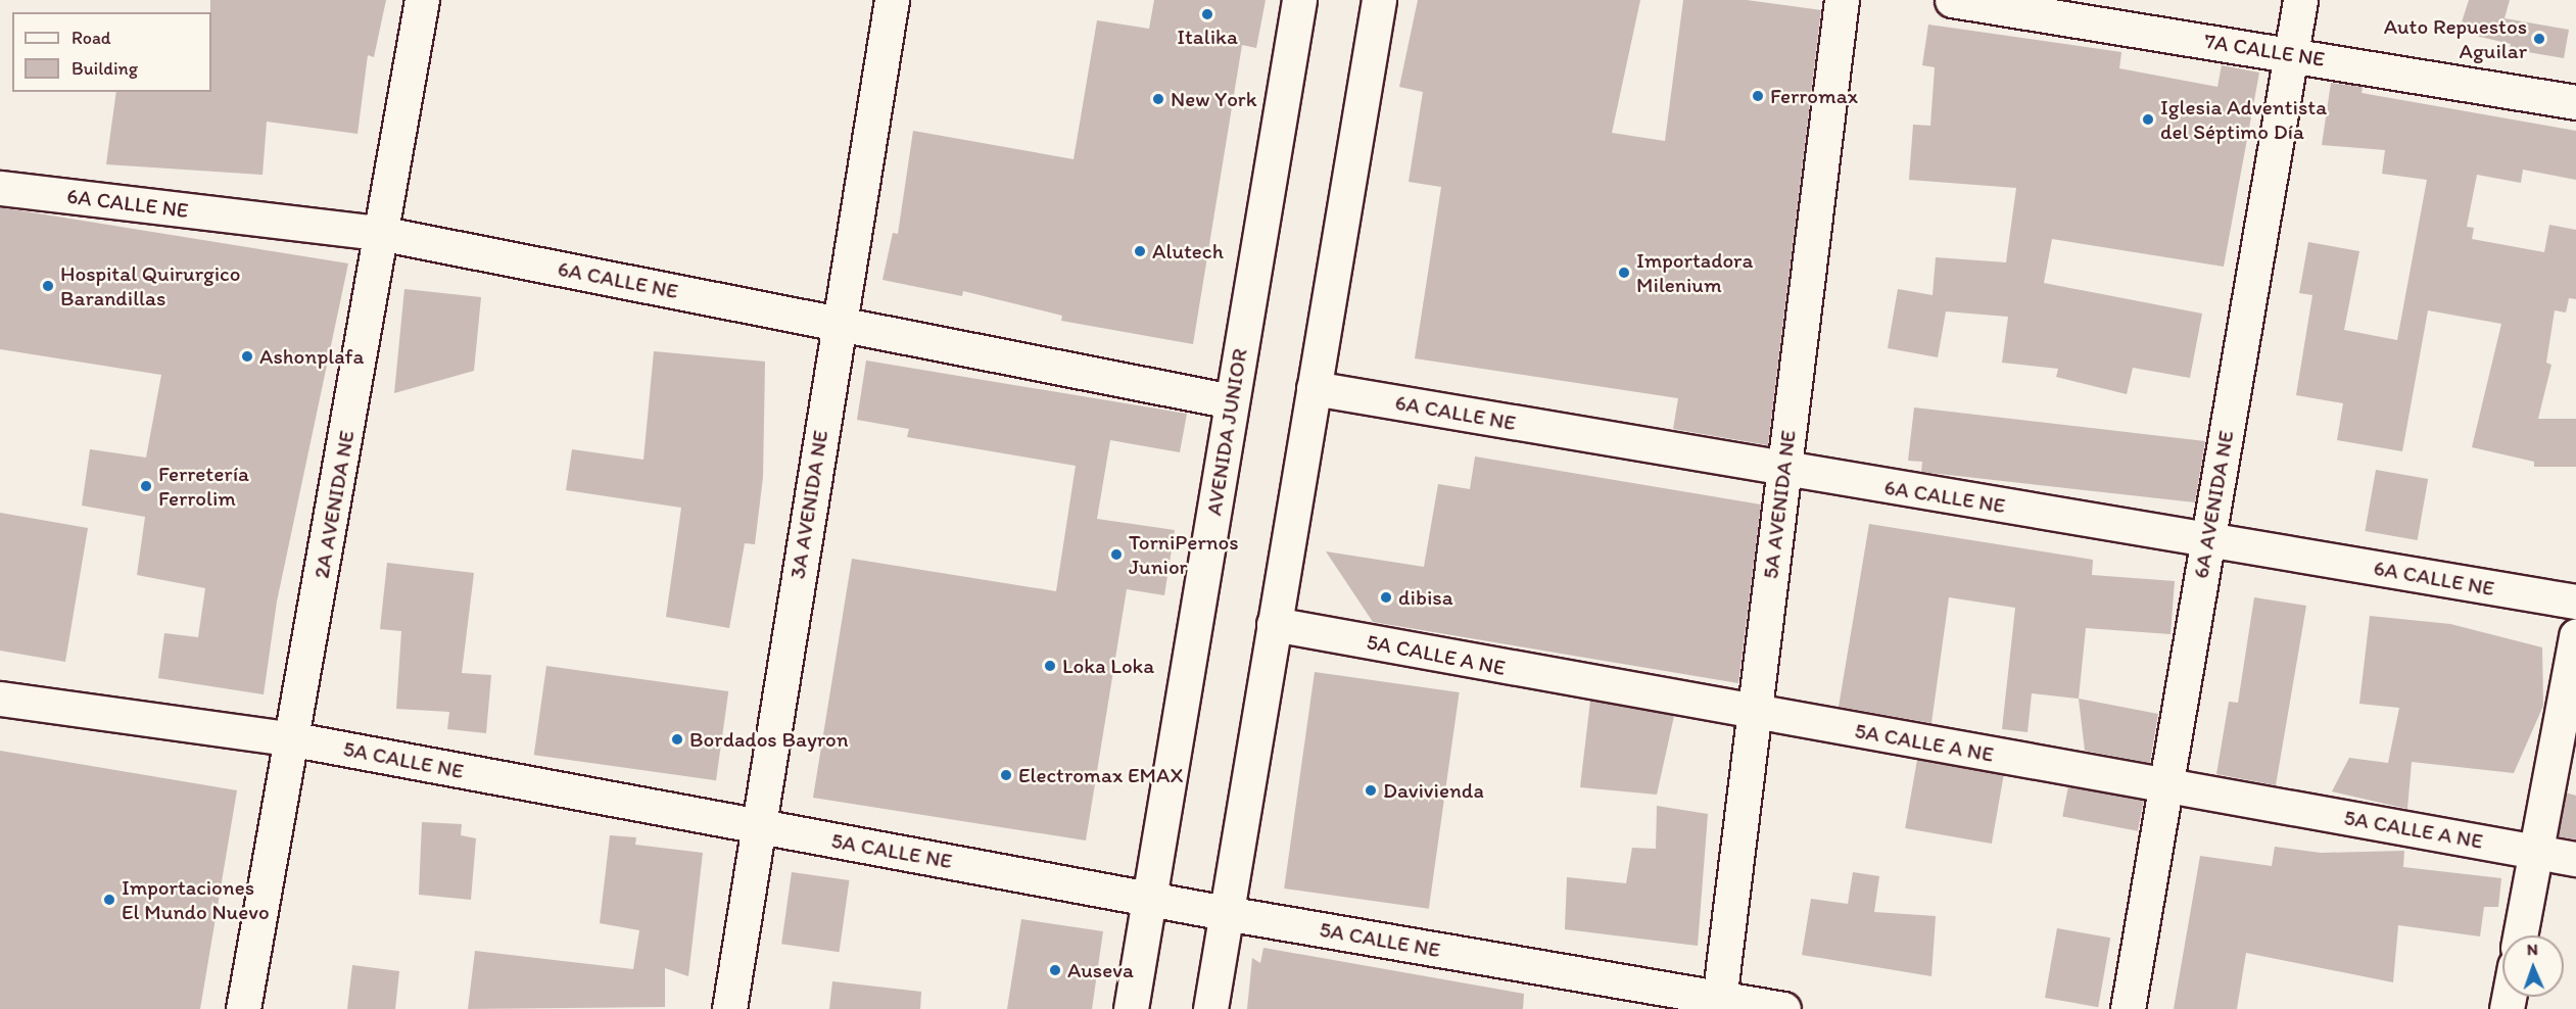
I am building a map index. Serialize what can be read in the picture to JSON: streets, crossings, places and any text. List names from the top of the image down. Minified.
{"streets":{"street":["7A CALLE NE","6A CALLE NE","AVENIDA JUNIOR","2A AVENIDA NE","3A AVENIDA NE","5A AVENIDA NE","6A AVENIDA NE","5A CALLE A NE","5A CALLE NE"]},"crossings":[["7A CALLE NE","6A AVENIDA NE"],["6A CALLE NE","AVENIDA JUNIOR"],["6A CALLE NE","2A AVENIDA NE"],["6A CALLE NE","3A AVENIDA NE"],["6A CALLE NE","5A AVENIDA NE"],["6A CALLE NE","6A AVENIDA NE"],["AVENIDA JUNIOR","5A CALLE NE"],["2A AVENIDA NE","5A CALLE NE"],["3A AVENIDA NE","5A CALLE NE"],["5A AVENIDA NE","5A CALLE A NE"],["5A AVENIDA NE","5A CALLE NE"],["6A AVENIDA NE","5A CALLE A NE"]],"places":["Italika","Auto Repuestos Aguilar","Ferromax","New York","Iglesia Adventista del Séptimo Día","Alutech","Importadora Milenium","Hospital Quirurgico Barandillas","Ashonplafa","Ferretería Ferrolim","TorniPernos Junior","dibisa","Loka Loka","Bordados Bayron","Electromax EMAX","Davivienda","Importaciones El Mundo Nuevo","Auseva"],"legend":["Road","Building"],"north":"top"}
